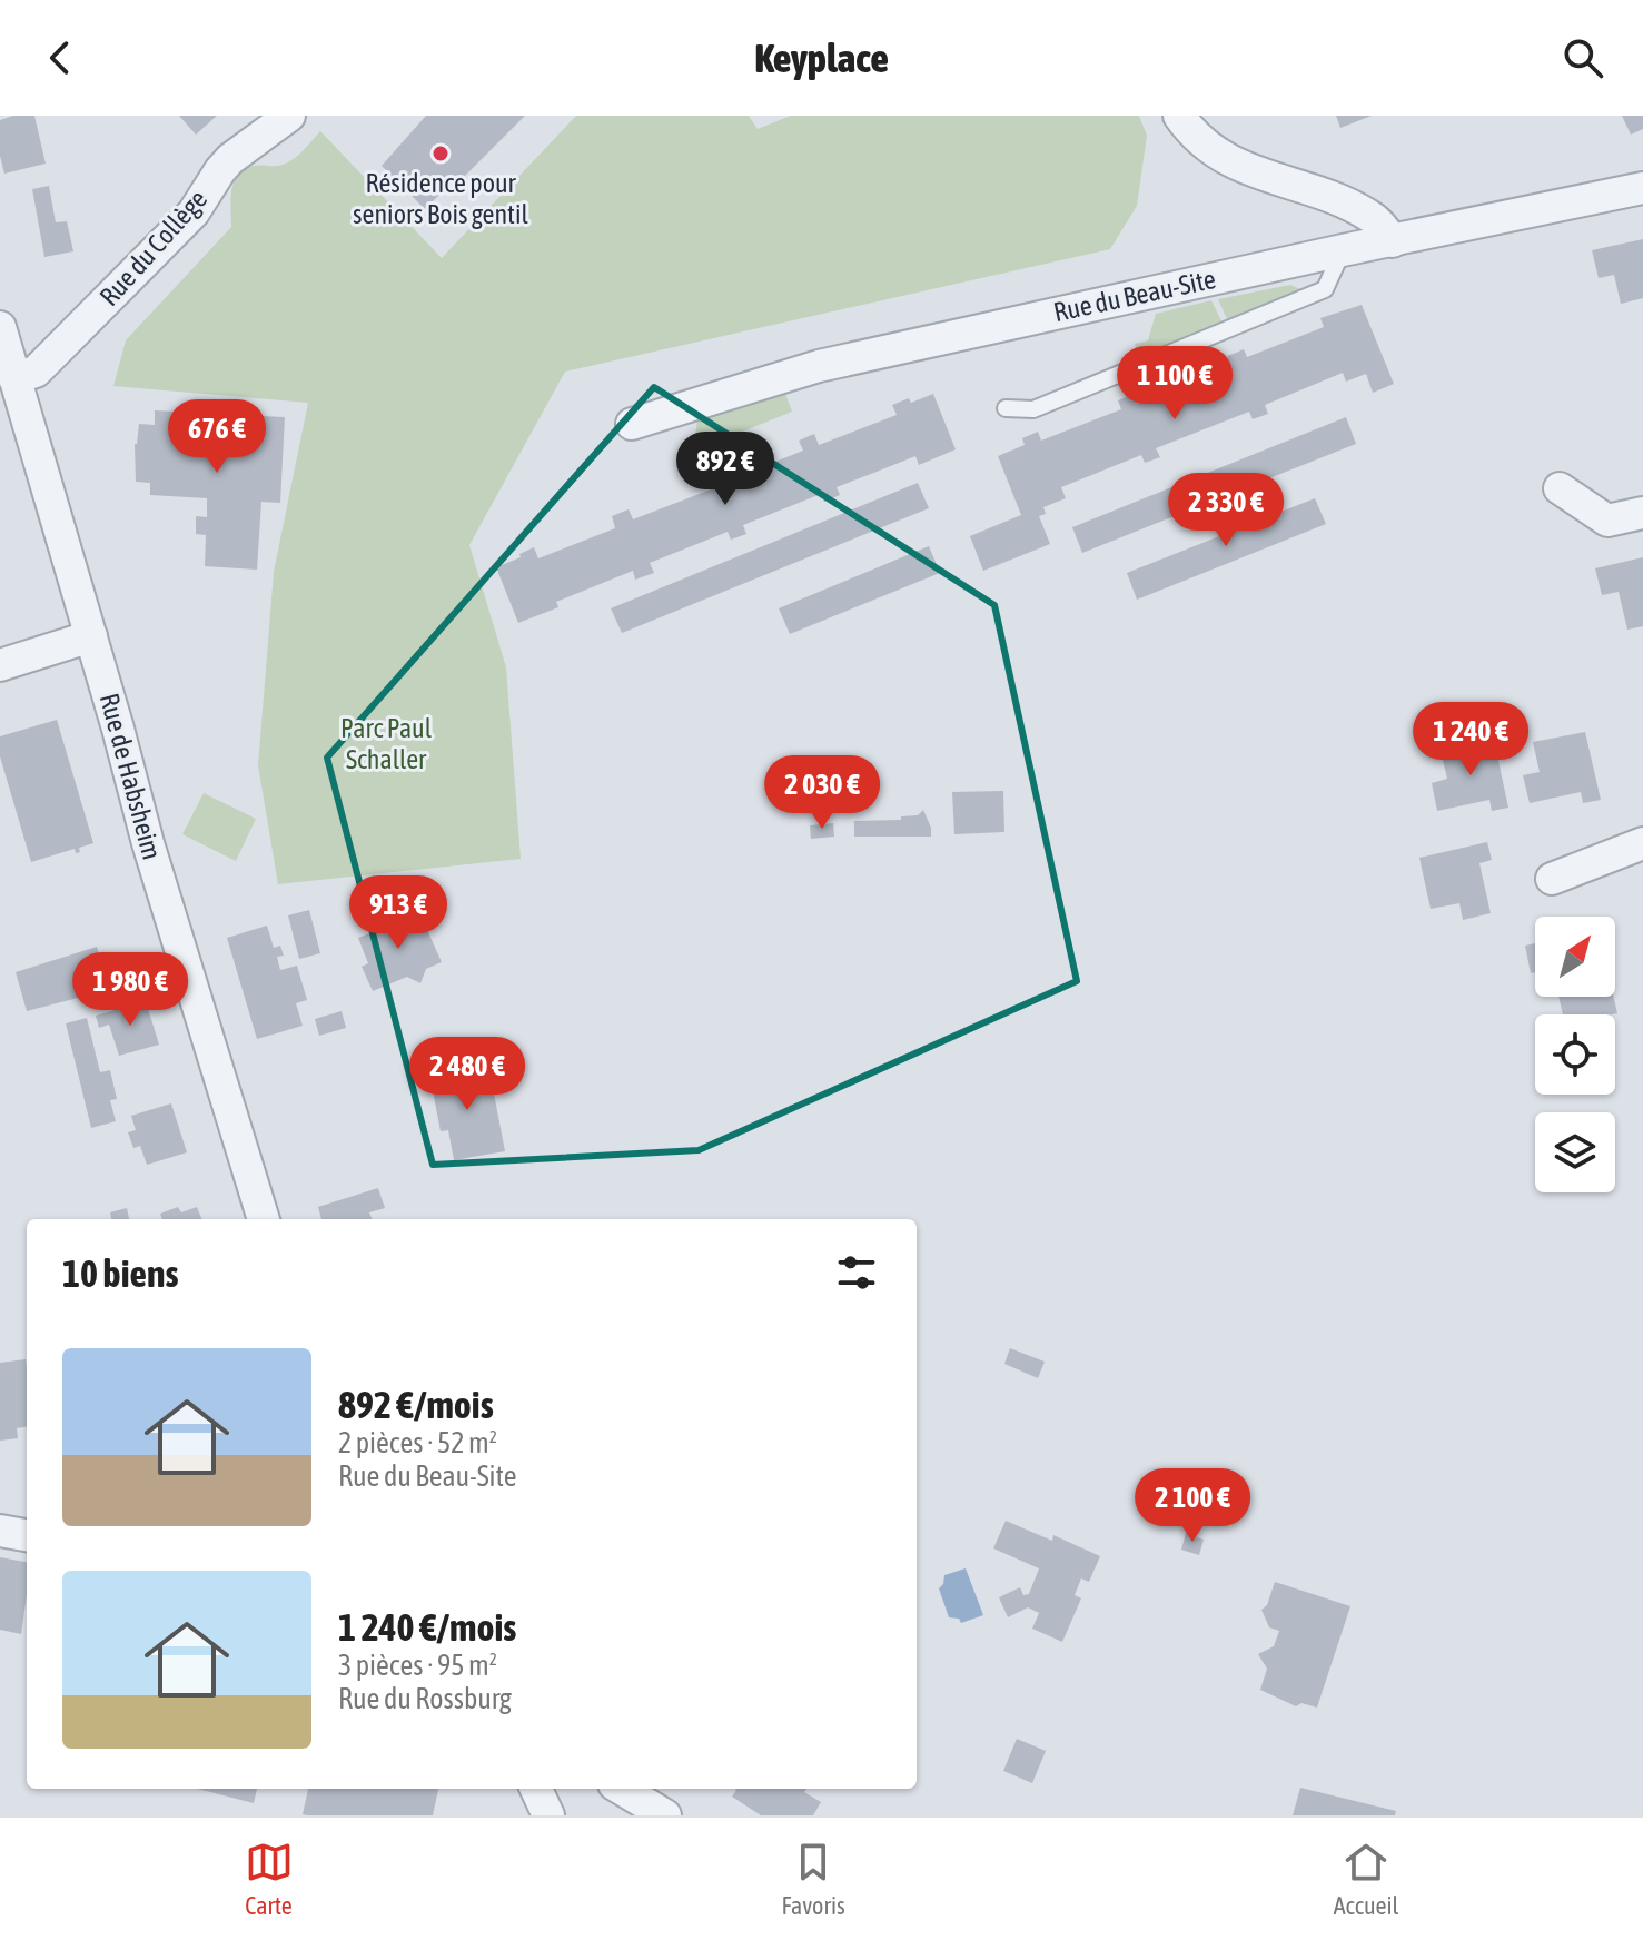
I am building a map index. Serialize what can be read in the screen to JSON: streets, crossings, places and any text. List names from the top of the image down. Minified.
{"streets":{"street":["Rue du Collège","Rue du Beau-Site","Rue de Habsheim"]},"crossings":[["Rue du Collège","Rue de Habsheim"]],"parks":["Parc Paul Schaller"],"places":["Résidence pour seniors Bois gentil"],"north":"top right","page":{"header":"Keyplace","price":["1 100 €","676 €","892 €","2 330 €","1 240 €","2 030 €","913 €","1 980 €","2 480 €","2 100 €"],"heading":"10 biens","list":[{"name":"892 €/mois","note":"2 pièces · 52 m² · Rue du Beau-Site"},{"name":"1 240 €/mois","note":"3 pièces · 95 m² · Rue du Rossburg"}],"tabs":["Carte","Favoris","Accueil"]}}
